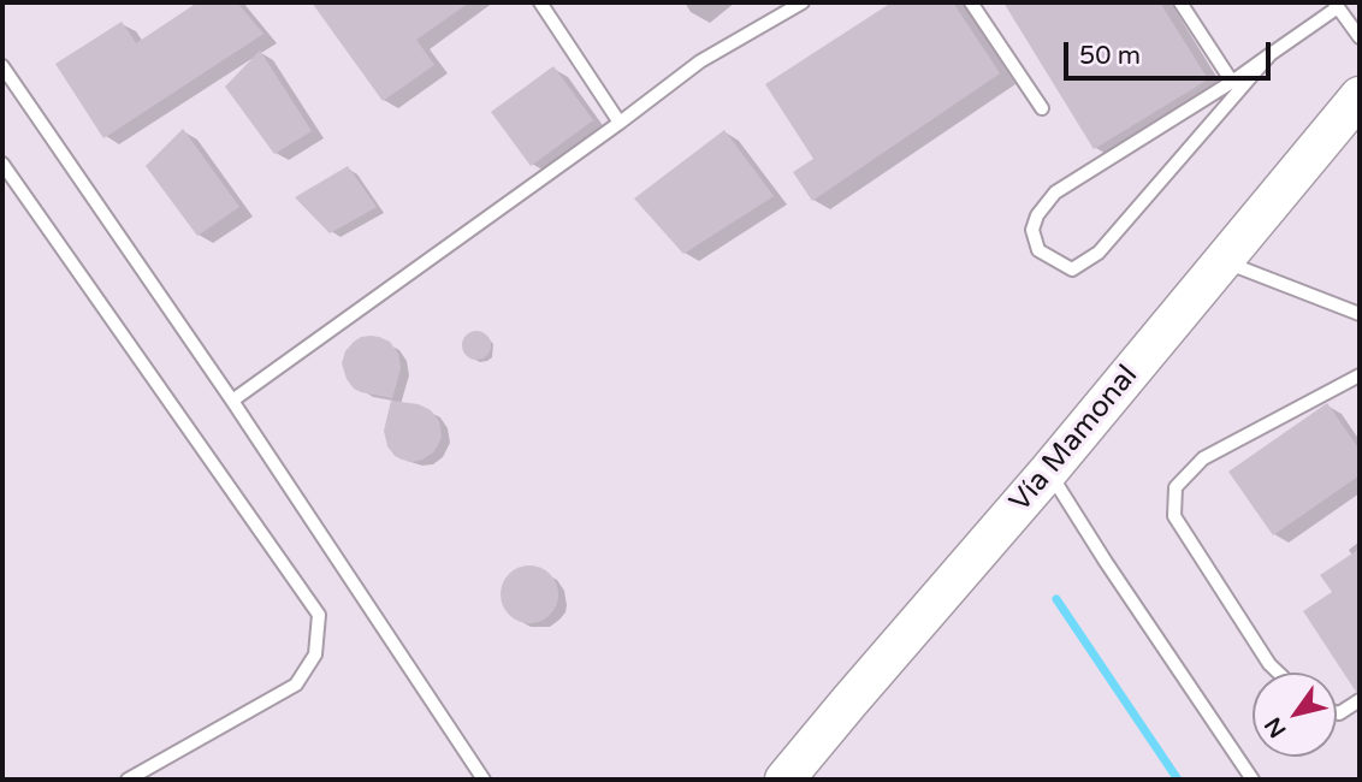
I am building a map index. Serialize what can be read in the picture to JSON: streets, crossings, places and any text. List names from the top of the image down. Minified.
{"streets":{"street":["Vía Mamonal"]},"scale_bar":"50 m","north":"bottom left"}
